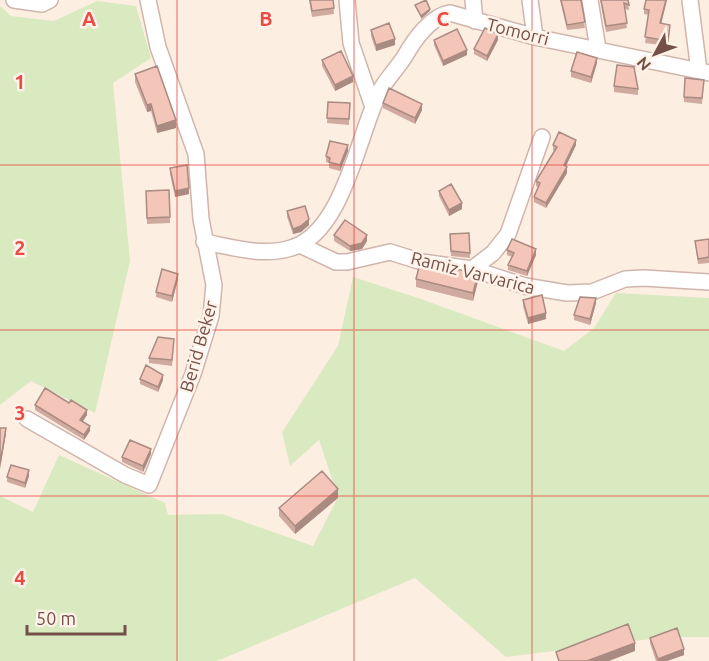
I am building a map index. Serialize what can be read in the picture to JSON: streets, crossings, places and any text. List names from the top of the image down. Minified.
{"streets":{"street":["Tomorri","Ramiz Varvarica","Berid Beker"]},"crossings":[["Tomorri","Ramiz Varvarica"]],"scale_bar":"50 m","north":"bottom left","grid":{"columns":["A","B","C"],"rows":["1","2","3","4"]}}
